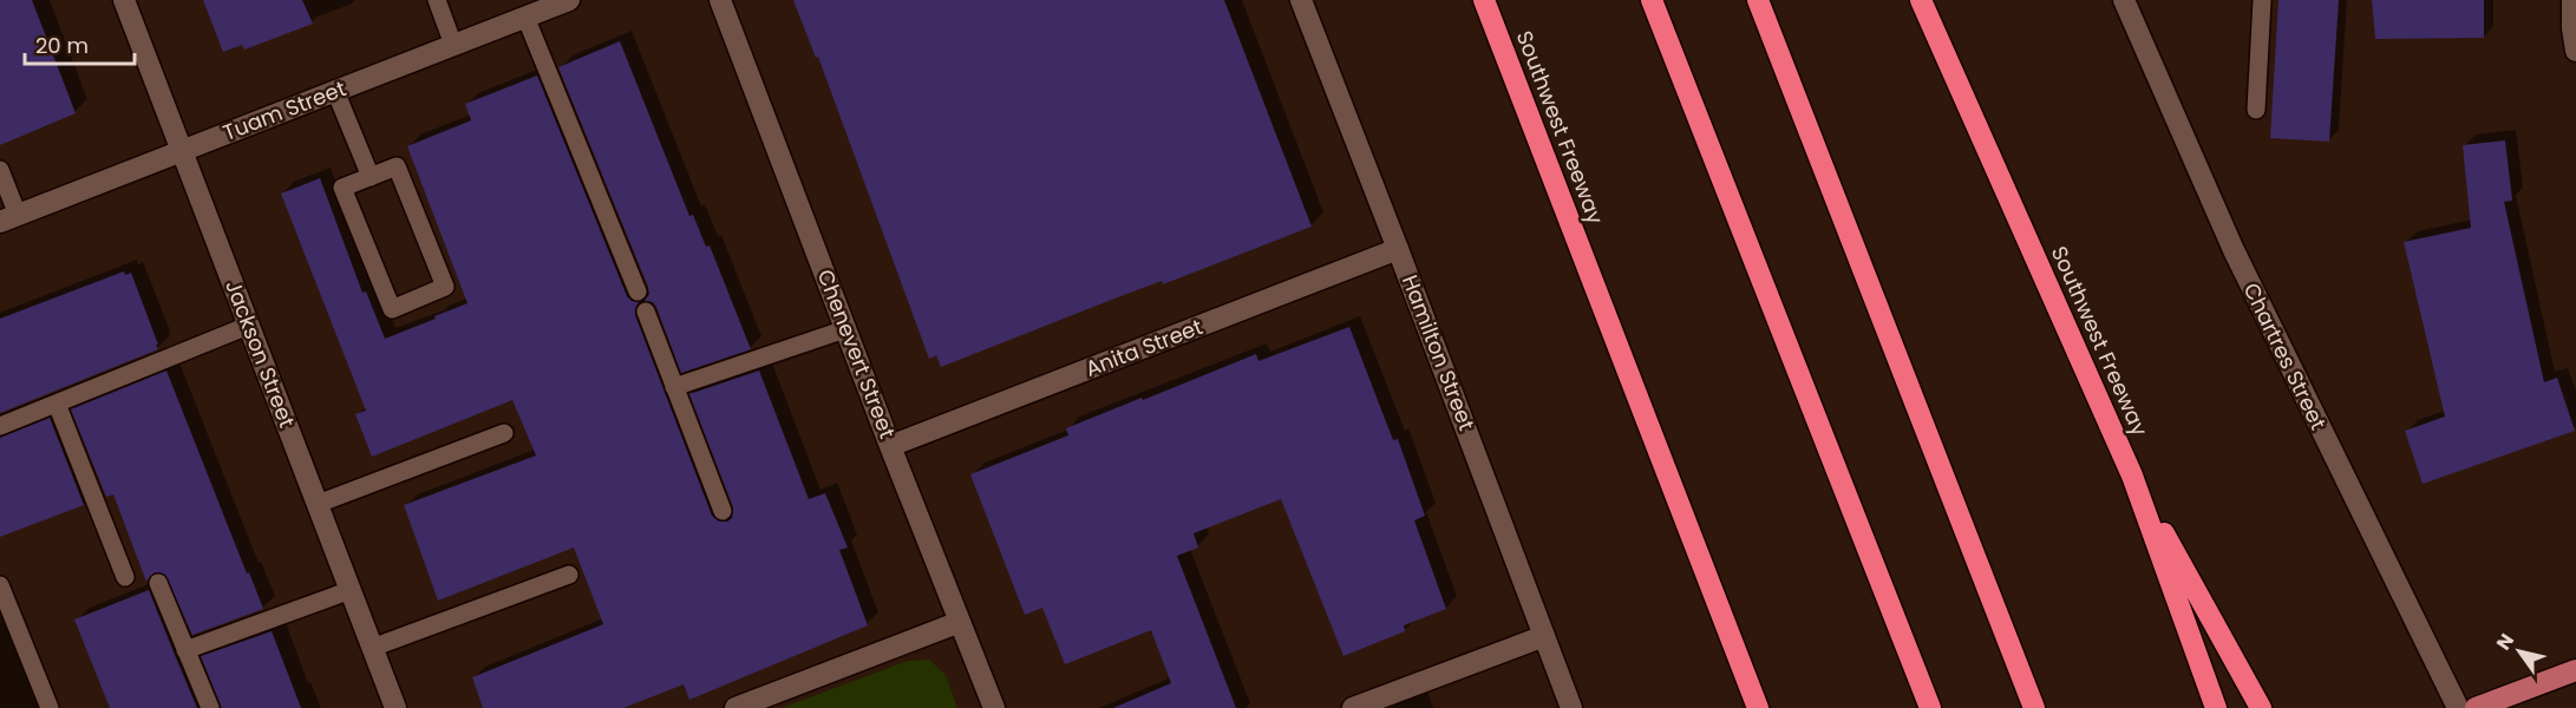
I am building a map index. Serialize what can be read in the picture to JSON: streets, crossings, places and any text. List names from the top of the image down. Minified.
{"streets":{"highway":["Southwest Freeway"],"street":["Tuam Street","Anita Street","Hamilton Street","Jackson Street","Chenevert Street","Chartres Street"]},"crossings":[["Tuam Street","Jackson Street"],["Anita Street","Hamilton Street"],["Anita Street","Chenevert Street"]],"scale_bar":"20 m","north":"top left"}
